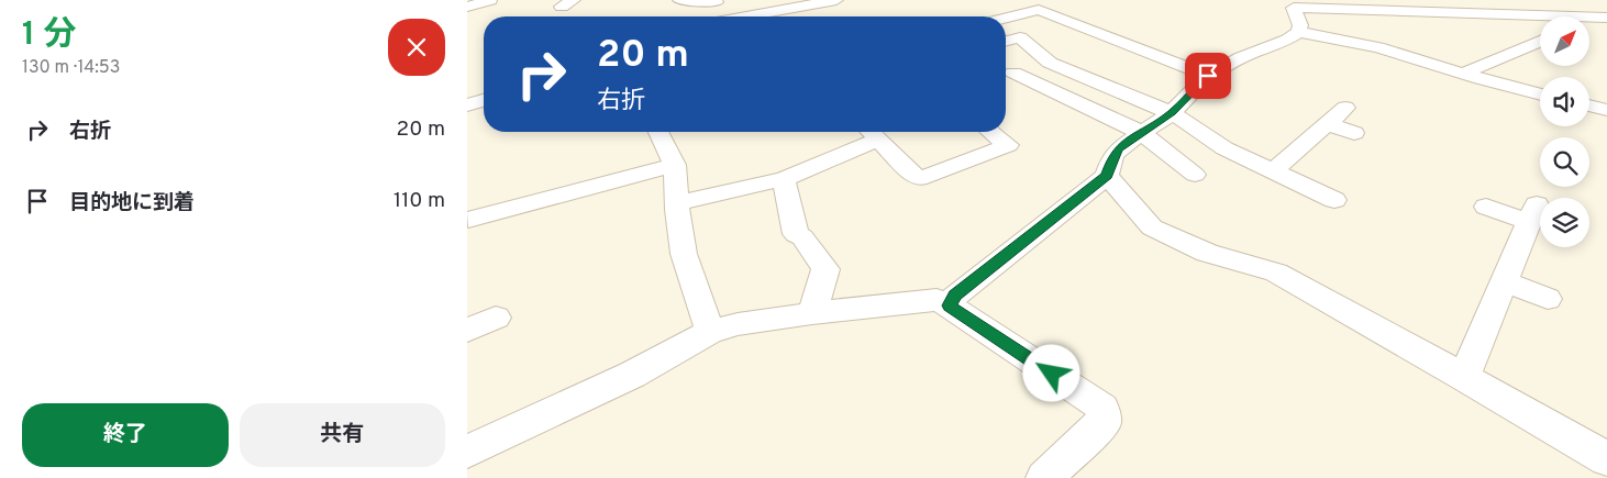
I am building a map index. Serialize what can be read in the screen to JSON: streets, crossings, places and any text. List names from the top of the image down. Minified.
{"north":"top right","page":{"heading":["1 分","130 m · 14:53"],"turn":["20 m","右折"],"list":[{"name":"右折","value":"20 m"},{"name":"目的地に到着","value":"110 m"}],"buttons":["終了","共有"]}}
